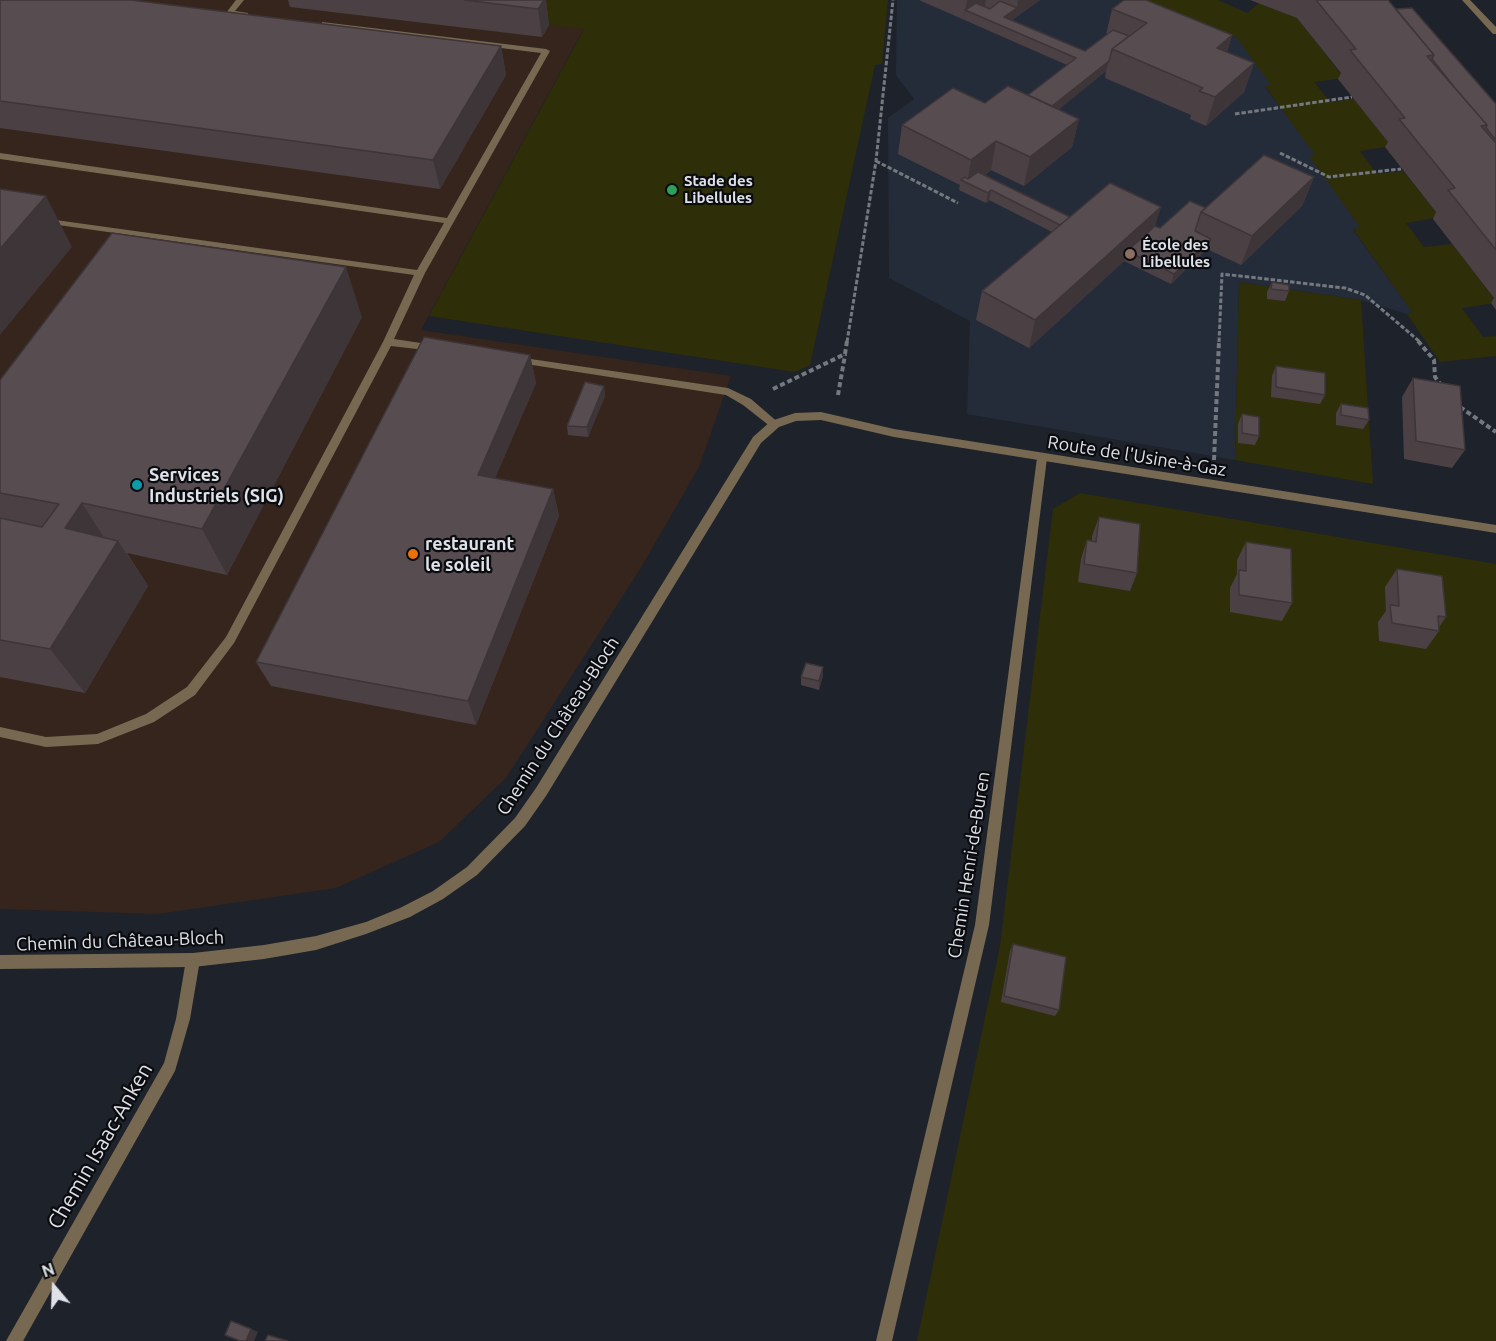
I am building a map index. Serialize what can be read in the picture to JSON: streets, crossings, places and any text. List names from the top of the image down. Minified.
{"streets":{"street":["Route de l'Usine-à-Gaz","Chemin du Château-Bloch","Chemin Henri-de-Buren","Chemin Isaac-Anken"]},"crossings":[["Route de l'Usine-à-Gaz","Chemin du Château-Bloch"],["Route de l'Usine-à-Gaz","Chemin Henri-de-Buren"],["Chemin du Château-Bloch","Chemin Isaac-Anken"]],"places":["Stade des Libellules","École des Libellules","Services Industriels (SIG)","restaurant le soleil"],"north":"top"}
